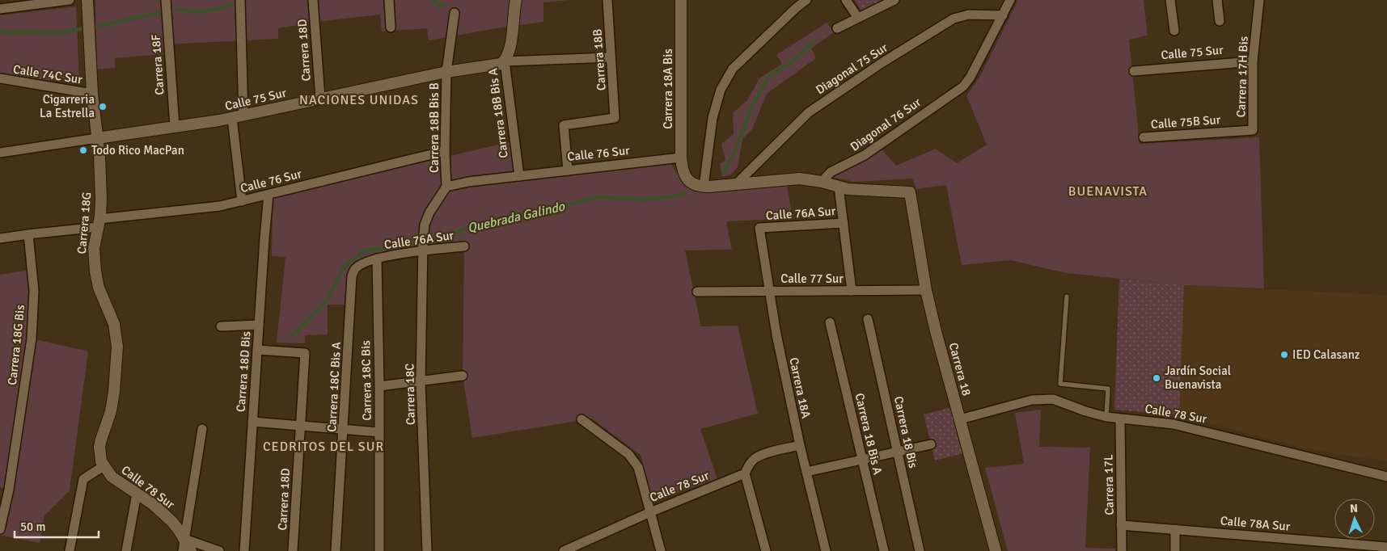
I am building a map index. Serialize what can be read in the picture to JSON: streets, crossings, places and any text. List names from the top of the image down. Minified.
{"streets":{"street":["Carrera 18D","Calle 75 Sur","Carrera 18B","Carrera 18F","Diagonal 75 Sur","Calle 74C Sur","Carrera 17H Bis","Carrera 18A Bis","Carrera 18B Bis A","Calle 75B Sur","Diagonal 76 Sur","Carrera 18B Bis B","Calle 76 Sur","Calle 76A Sur","Carrera 18G","Calle 77 Sur","Carrera 18G Bis","Carrera 18","Carrera 18D Bis","Carrera 18C Bis","Carrera 18C Bis A","Carrera 18A","Carrera 18C","Calle 78 Sur","Carrera 18 Bis","Carrera 18 Bis A","Carrera 17L","Calle 78A Sur"]},"crossings":[["Carrera 18D","Calle 75 Sur"],["Carrera 18D","Carrera 18D Bis"],["Calle 75 Sur","Carrera 18B"],["Calle 75 Sur","Carrera 18F"],["Calle 75 Sur","Carrera 17H Bis"],["Calle 75 Sur","Carrera 18B Bis A"],["Calle 75 Sur","Carrera 18B Bis B"],["Calle 75 Sur","Carrera 18G"],["Carrera 18B","Calle 76 Sur"],["Diagonal 75 Sur","Diagonal 76 Sur"],["Calle 74C Sur","Carrera 18G"],["Carrera 17H Bis","Calle 75B Sur"],["Carrera 18A Bis","Calle 76 Sur"],["Carrera 18B Bis A","Calle 76 Sur"],["Carrera 18B Bis B","Calle 76 Sur"],["Carrera 18B Bis B","Calle 76A Sur"],["Carrera 18B Bis B","Carrera 18C"],["Calle 76 Sur","Carrera 18G"],["Calle 76 Sur","Carrera 18G Bis"],["Calle 76 Sur","Carrera 18D Bis"],["Calle 76A Sur","Carrera 18C Bis"],["Calle 76A Sur","Carrera 18C Bis A"],["Calle 76A Sur","Carrera 18A"],["Calle 76A Sur","Carrera 18C"],["Carrera 18G","Calle 78 Sur"],["Calle 77 Sur","Carrera 18"],["Calle 77 Sur","Carrera 18A"],["Carrera 18","Calle 78 Sur"],["Calle 78 Sur","Carrera 17L"],["Carrera 17L","Calle 78A Sur"]],"districts":["NACIONES UNIDAS","BUENAVISTA","CEDRITOS DEL SUR"],"water":["Quebrada Galindo"],"places":["Cigarreria La Estrella","Todo Rico MacPan","IED Calasanz","Jardín Social Buenavista"],"scale_bar":"50 m","north":"top"}
